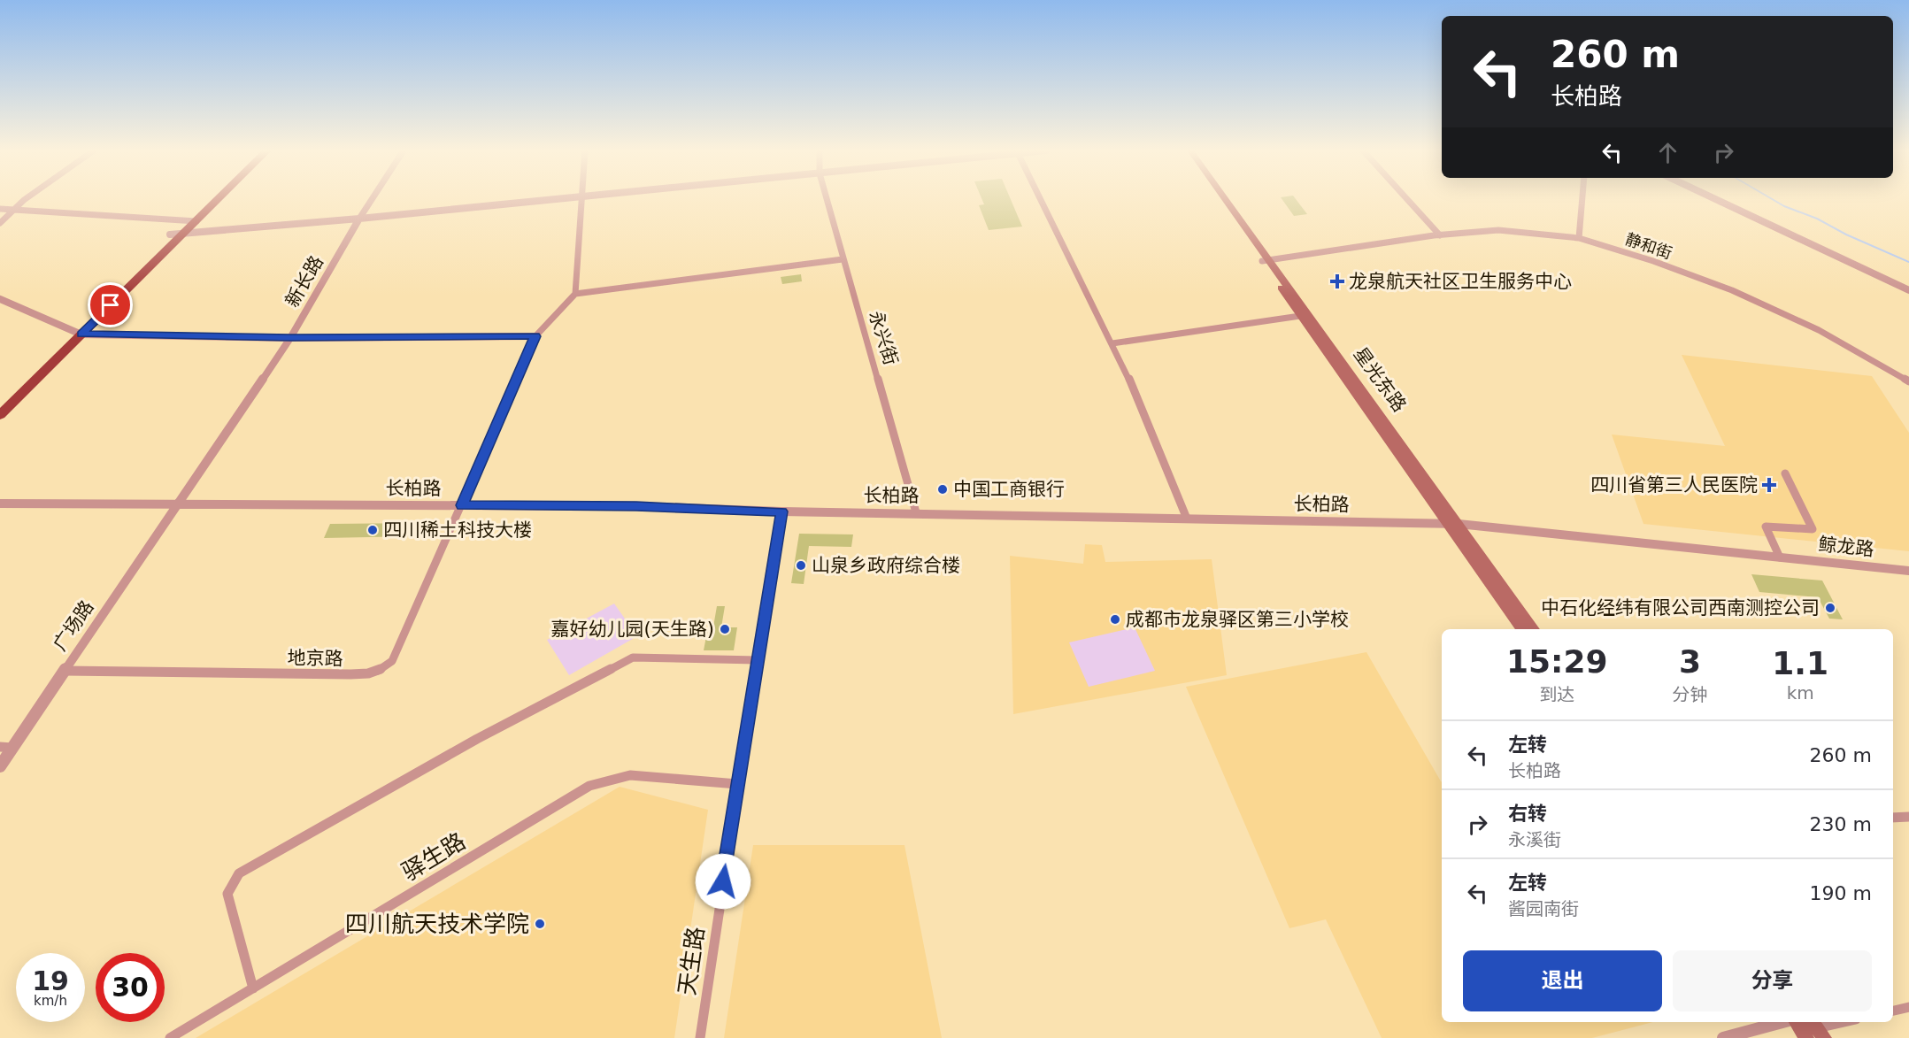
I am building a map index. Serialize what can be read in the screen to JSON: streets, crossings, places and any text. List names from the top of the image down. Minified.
{"streets":{"main road":["星光东路"],"street":["静和街","新长路","永兴街","长柏路","鲸龙路","广场路","地京路","驿生路","天生路"]},"crossings":[["静和街","星光东路"],["新长路","长柏路"],["新长路","广场路"],["永兴街","长柏路"],["星光东路","长柏路"],["长柏路","鲸龙路"],["长柏路","广场路"],["长柏路","地京路"],["长柏路","天生路"],["广场路","地京路"],["驿生路","天生路"]],"places":{"health":["龙泉航天社区卫生服务中心","四川省第三人民医院"],"other":["中国工商银行","四川稀土科技大楼","山泉乡政府综合楼","中石化经纬有限公司西南测控公司","成都市龙泉驿区第三小学校","嘉好幼儿园(天生路)","四川航天技术学院"]},"page":{"turn":["260 m","长柏路"],"eta":["15:29","到达","3","分钟","1.1","km"],"list":[{"name":"左转","note":"长柏路","value":"260 m"},{"name":"右转","note":"永溪街","value":"230 m"},{"name":"左转","note":"酱园南街","value":"190 m"}],"buttons":["退出","分享"],"speed":"19 km/h","limit":"30"}}
